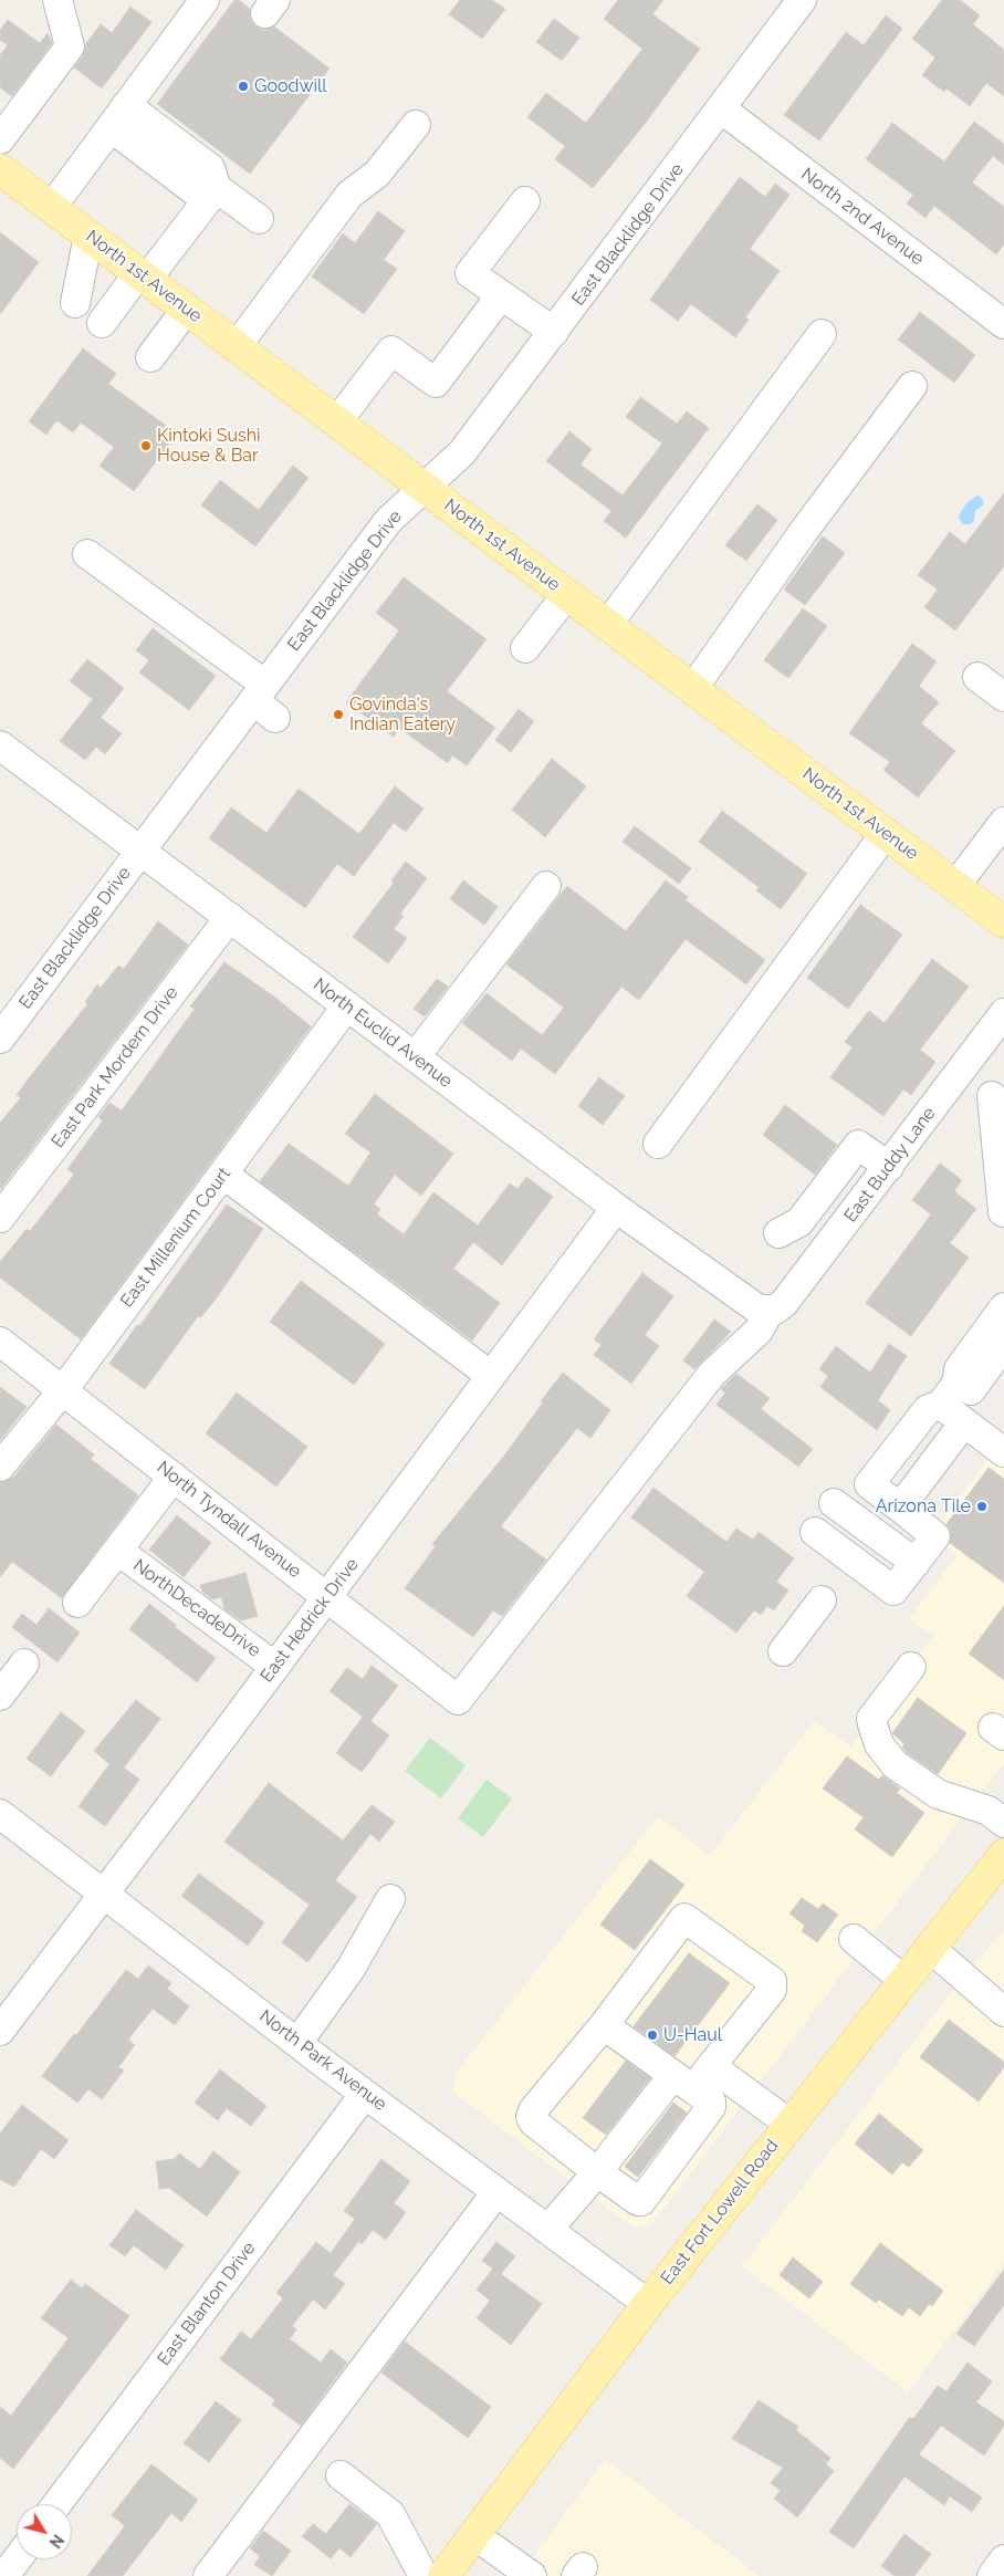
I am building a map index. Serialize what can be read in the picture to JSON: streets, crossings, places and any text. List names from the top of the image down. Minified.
{"streets":{"main road":["North 1st Avenue","East Fort Lowell Road"],"street":["North 2nd Avenue","East Blacklidge Drive","North Euclid Avenue","East Park Mordern Drive","East Buddy Lane","East Millenium Court","North Tyndall Avenue","NorthDecadeDrive","East Hedrick Drive","North Park Avenue","East Blanton Drive"]},"crossings":[["North 2nd Avenue","East Blacklidge Drive"],["East Blacklidge Drive","North 1st Avenue"],["East Blacklidge Drive","North Euclid Avenue"],["North Euclid Avenue","East Park Mordern Drive"],["North Euclid Avenue","East Buddy Lane"],["North Euclid Avenue","East Millenium Court"],["North Euclid Avenue","East Hedrick Drive"],["East Buddy Lane","North Tyndall Avenue"],["East Millenium Court","North Tyndall Avenue"],["North Tyndall Avenue","East Hedrick Drive"],["NorthDecadeDrive","East Hedrick Drive"],["East Hedrick Drive","North Park Avenue"],["North Park Avenue","East Fort Lowell Road"],["North Park Avenue","East Blanton Drive"]],"places":["Goodwill","Kintoki Sushi House & Bar","Govinda's Indian Eatery","Arizona Tile","U-Haul"],"north":"bottom right"}
